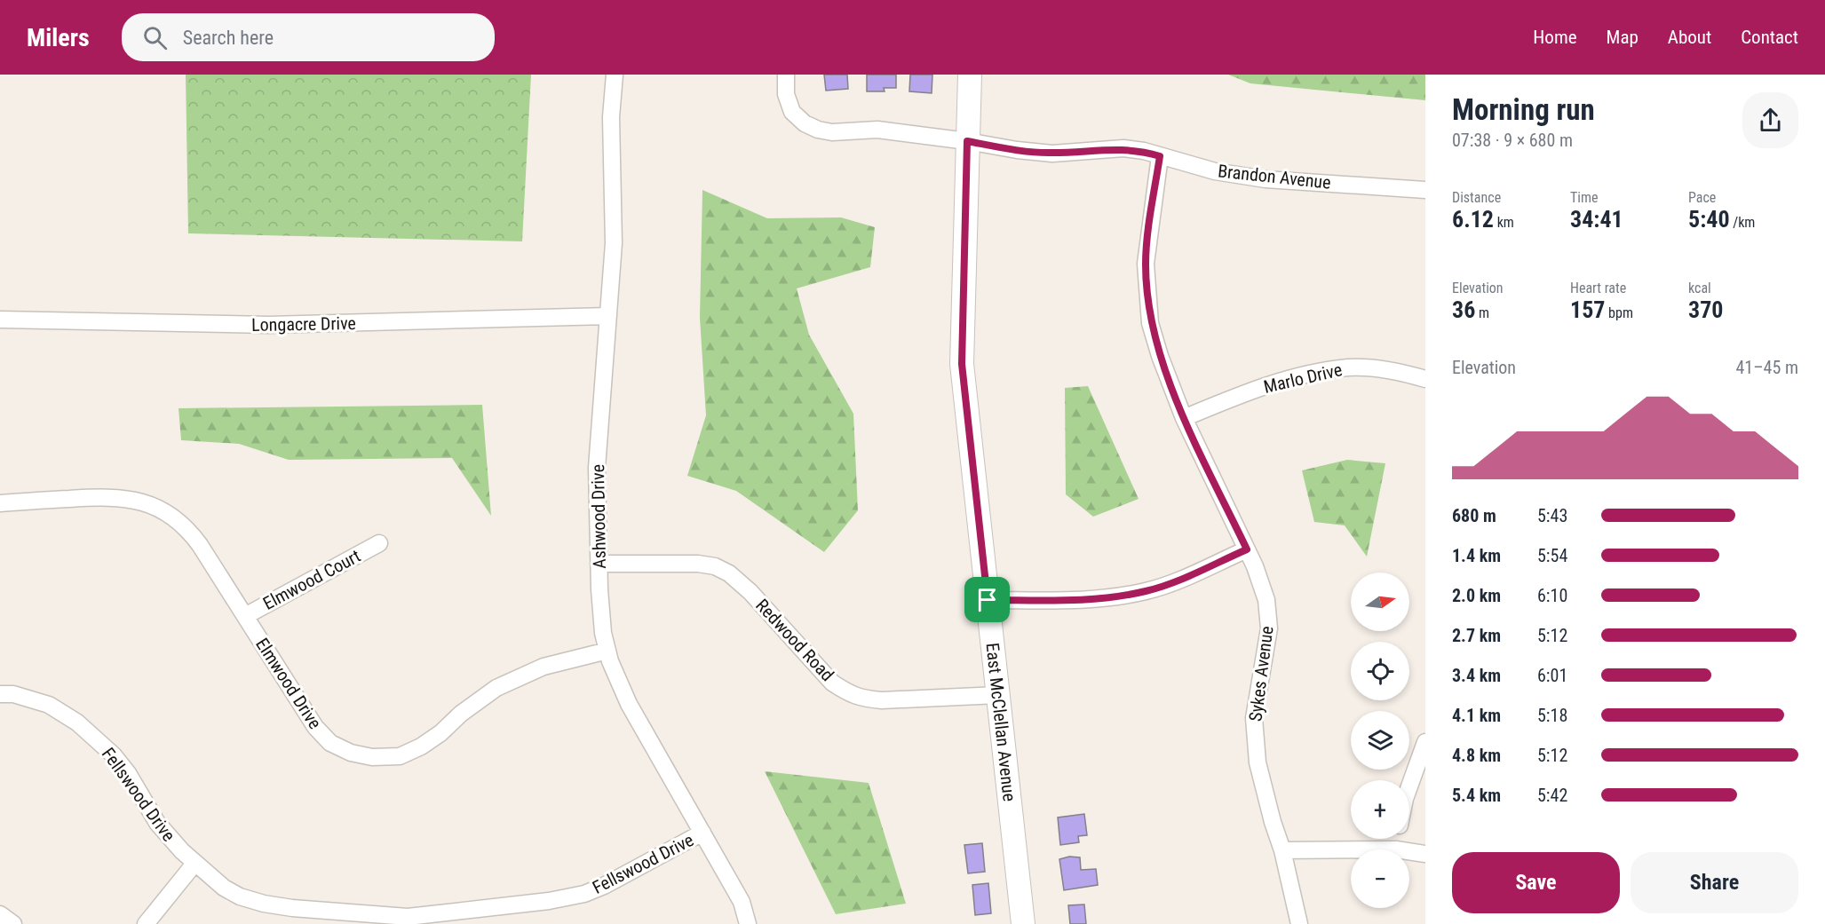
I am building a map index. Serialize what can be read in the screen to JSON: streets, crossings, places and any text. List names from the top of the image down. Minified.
{"streets":{"street":["Brandon Avenue","Longacre Drive","Marlo Drive","Ashwood Drive","Elmwood Court","Redwood Road","Sykes Avenue","Elmwood Drive","East McClellan Avenue","Fellswood Drive"]},"crossings":[["Brandon Avenue","Sykes Avenue"],["Brandon Avenue","East McClellan Avenue"],["Longacre Drive","Ashwood Drive"],["Marlo Drive","Sykes Avenue"],["Ashwood Drive","Redwood Road"],["Ashwood Drive","Elmwood Drive"],["Ashwood Drive","Fellswood Drive"],["Elmwood Court","Elmwood Drive"],["Redwood Road","East McClellan Avenue"]],"north":"right","page":{"header":"Milers","search":"Search here","nav":["Home","Map","About","Contact"],"heading":["Morning run","07:38 · 9 × 680 m"],"stats":[["Distance","6.12 km"],["Time","34:41"],["Pace","5:40 /km"],["Elevation","36 m"],["Heart rate","157 bpm"],["kcal","370"]],"chart":["Elevation","41–45 m"],"list":[{"name":"680 m","note":"5:43"},{"name":"1.4 km","note":"5:54"},{"name":"2.0 km","note":"6:10"},{"name":"2.7 km","note":"5:12"},{"name":"3.4 km","note":"6:01"},{"name":"4.1 km","note":"5:18"},{"name":"4.8 km","note":"5:12"},{"name":"5.4 km","note":"5:42"}],"map_buttons":["+","−"],"buttons":["Save","Share"]}}
